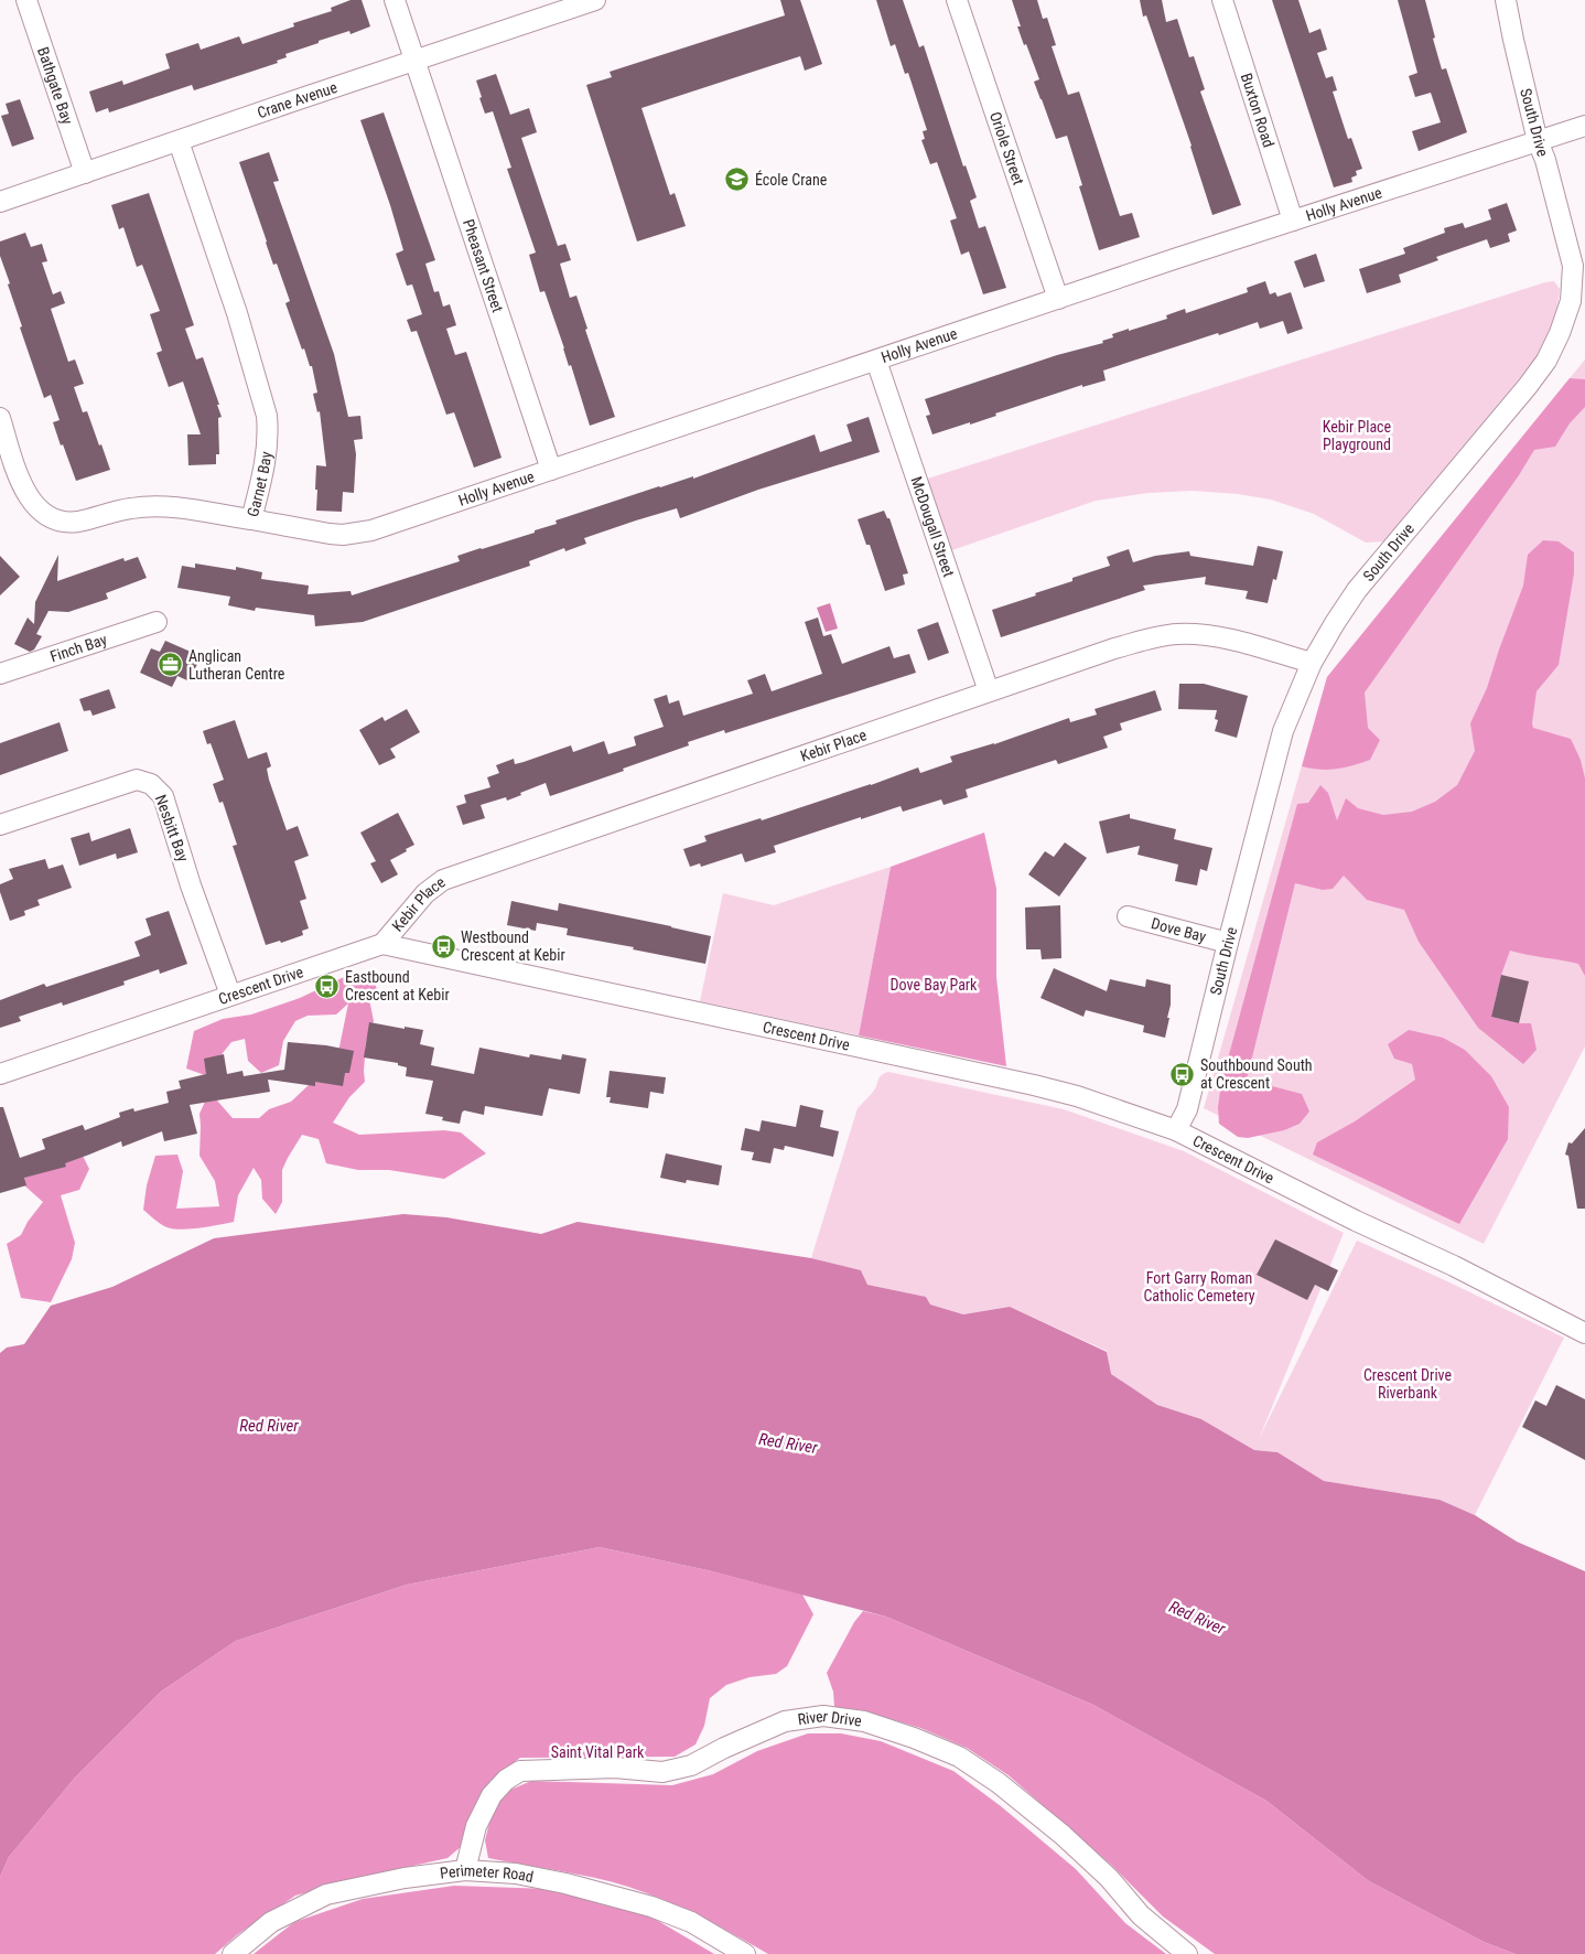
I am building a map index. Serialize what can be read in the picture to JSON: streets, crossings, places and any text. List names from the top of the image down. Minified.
{"streets":{"street":["Bathgate Bay","Crane Avenue","Buxton Road","South Drive","Oriole Street","Holly Avenue","Pheasant Street","Garnet Bay","McDougall Street","Finch Bay","Kebir Place","Nesbitt Bay","Dove Bay","Crescent Drive","River Drive","Perimeter Road"]},"crossings":[["Bathgate Bay","Crane Avenue"],["Crane Avenue","Pheasant Street"],["Crane Avenue","Garnet Bay"],["Buxton Road","Holly Avenue"],["South Drive","Holly Avenue"],["South Drive","Kebir Place"],["South Drive","Dove Bay"],["South Drive","Crescent Drive"],["Oriole Street","Holly Avenue"],["Holly Avenue","Pheasant Street"],["Holly Avenue","Garnet Bay"],["Holly Avenue","McDougall Street"],["McDougall Street","Kebir Place"],["Kebir Place","Crescent Drive"],["Nesbitt Bay","Crescent Drive"],["River Drive","Perimeter Road"]],"water":["Red River"],"parks":["Kebir Place Playground","Dove Bay Park","Fort Garry Roman Catholic Cemetery","Crescent Drive Riverbank","Saint Vital Park"],"places":{"school or university":["École Crane"],"office":["Anglican Lutheran Centre"],"bus stop":["Westbound Crescent at Kebir","Eastbound Crescent at Kebir","Southbound South at Crescent"]}}
